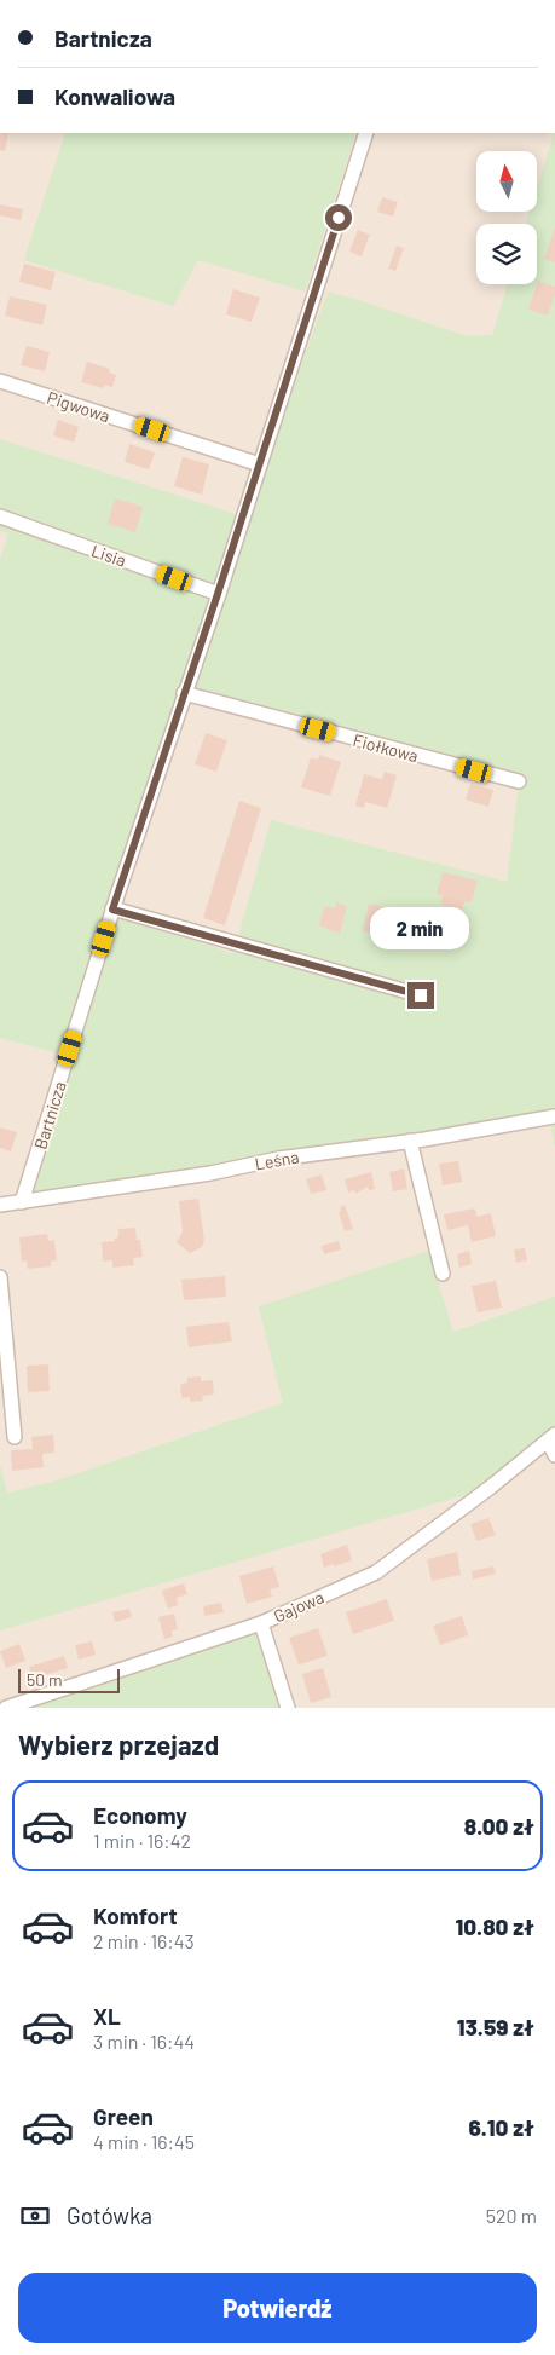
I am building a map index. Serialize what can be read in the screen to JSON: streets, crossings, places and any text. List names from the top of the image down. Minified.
{"streets":{"street":["Pigwowa","Lisia","Fiołkowa","Bartnicza","Leśna","Gajowa"]},"crossings":[["Pigwowa","Bartnicza"],["Lisia","Bartnicza"],["Fiołkowa","Bartnicza"],["Bartnicza","Leśna"]],"scale_bar":"50 m","north":"top","page":{"banner":["Bartnicza","Konwaliowa"],"bubble":"2 min","scale":"50 m","heading":"Wybierz przejazd","list":[{"name":"Economy","note":"1 min · 16:42","value":"8.00 zł"},{"name":"Komfort","note":"2 min · 16:43","value":"10.80 zł"},{"name":"XL","note":"3 min · 16:44","value":"13.59 zł"},{"name":"Green","note":"4 min · 16:45","value":"6.10 zł"}],"pay":["Gotówka","520 m"],"buttons":"Potwierdź"}}
